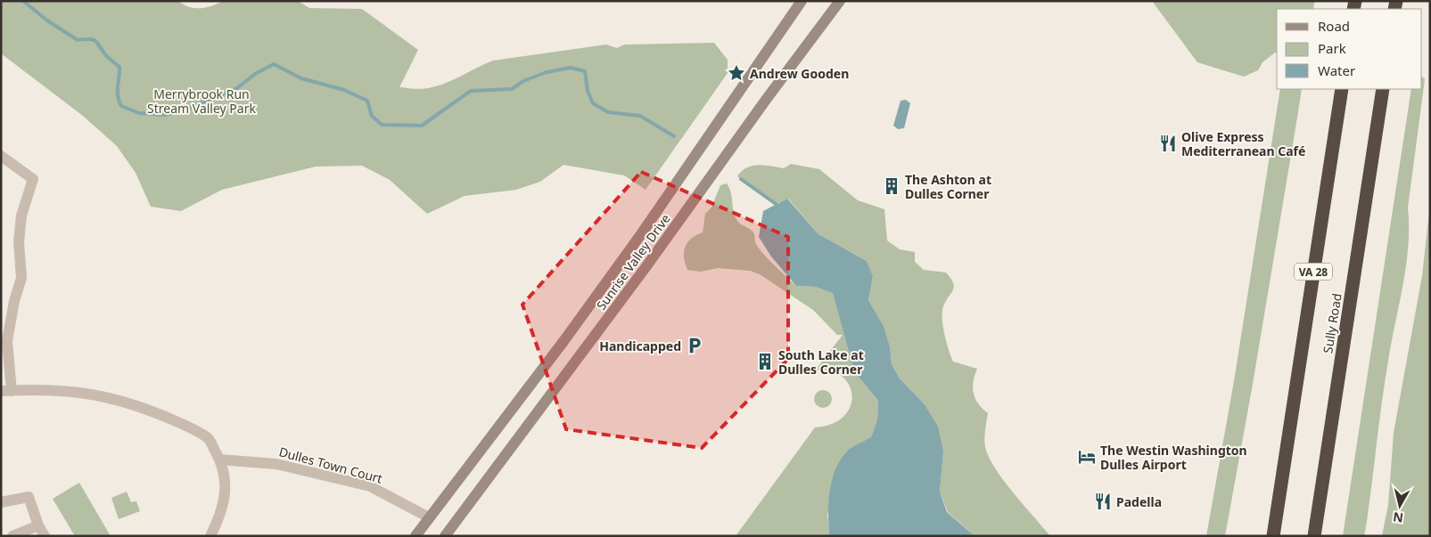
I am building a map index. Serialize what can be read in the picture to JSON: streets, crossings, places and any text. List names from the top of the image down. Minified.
{"streets":{"highway":["VA 28","Sully Road"],"main road":["Sunrise Valley Drive"],"street":["Dulles Town Court"]},"crossings":[["Sunrise Valley Drive","Dulles Town Court"]],"parks":["Merrybrook Run Stream Valley Park"],"places":{"place":["Andrew Gooden"],"restaurant":["Olive Express Mediterranean Café","Padella"],"building":["The Ashton at Dulles Corner","South Lake at Dulles Corner"],"parking":["Handicapped"],"hotel":["The Westin Washington Dulles Airport"]},"legend":["Road","Park","Water"],"north":"bottom"}
